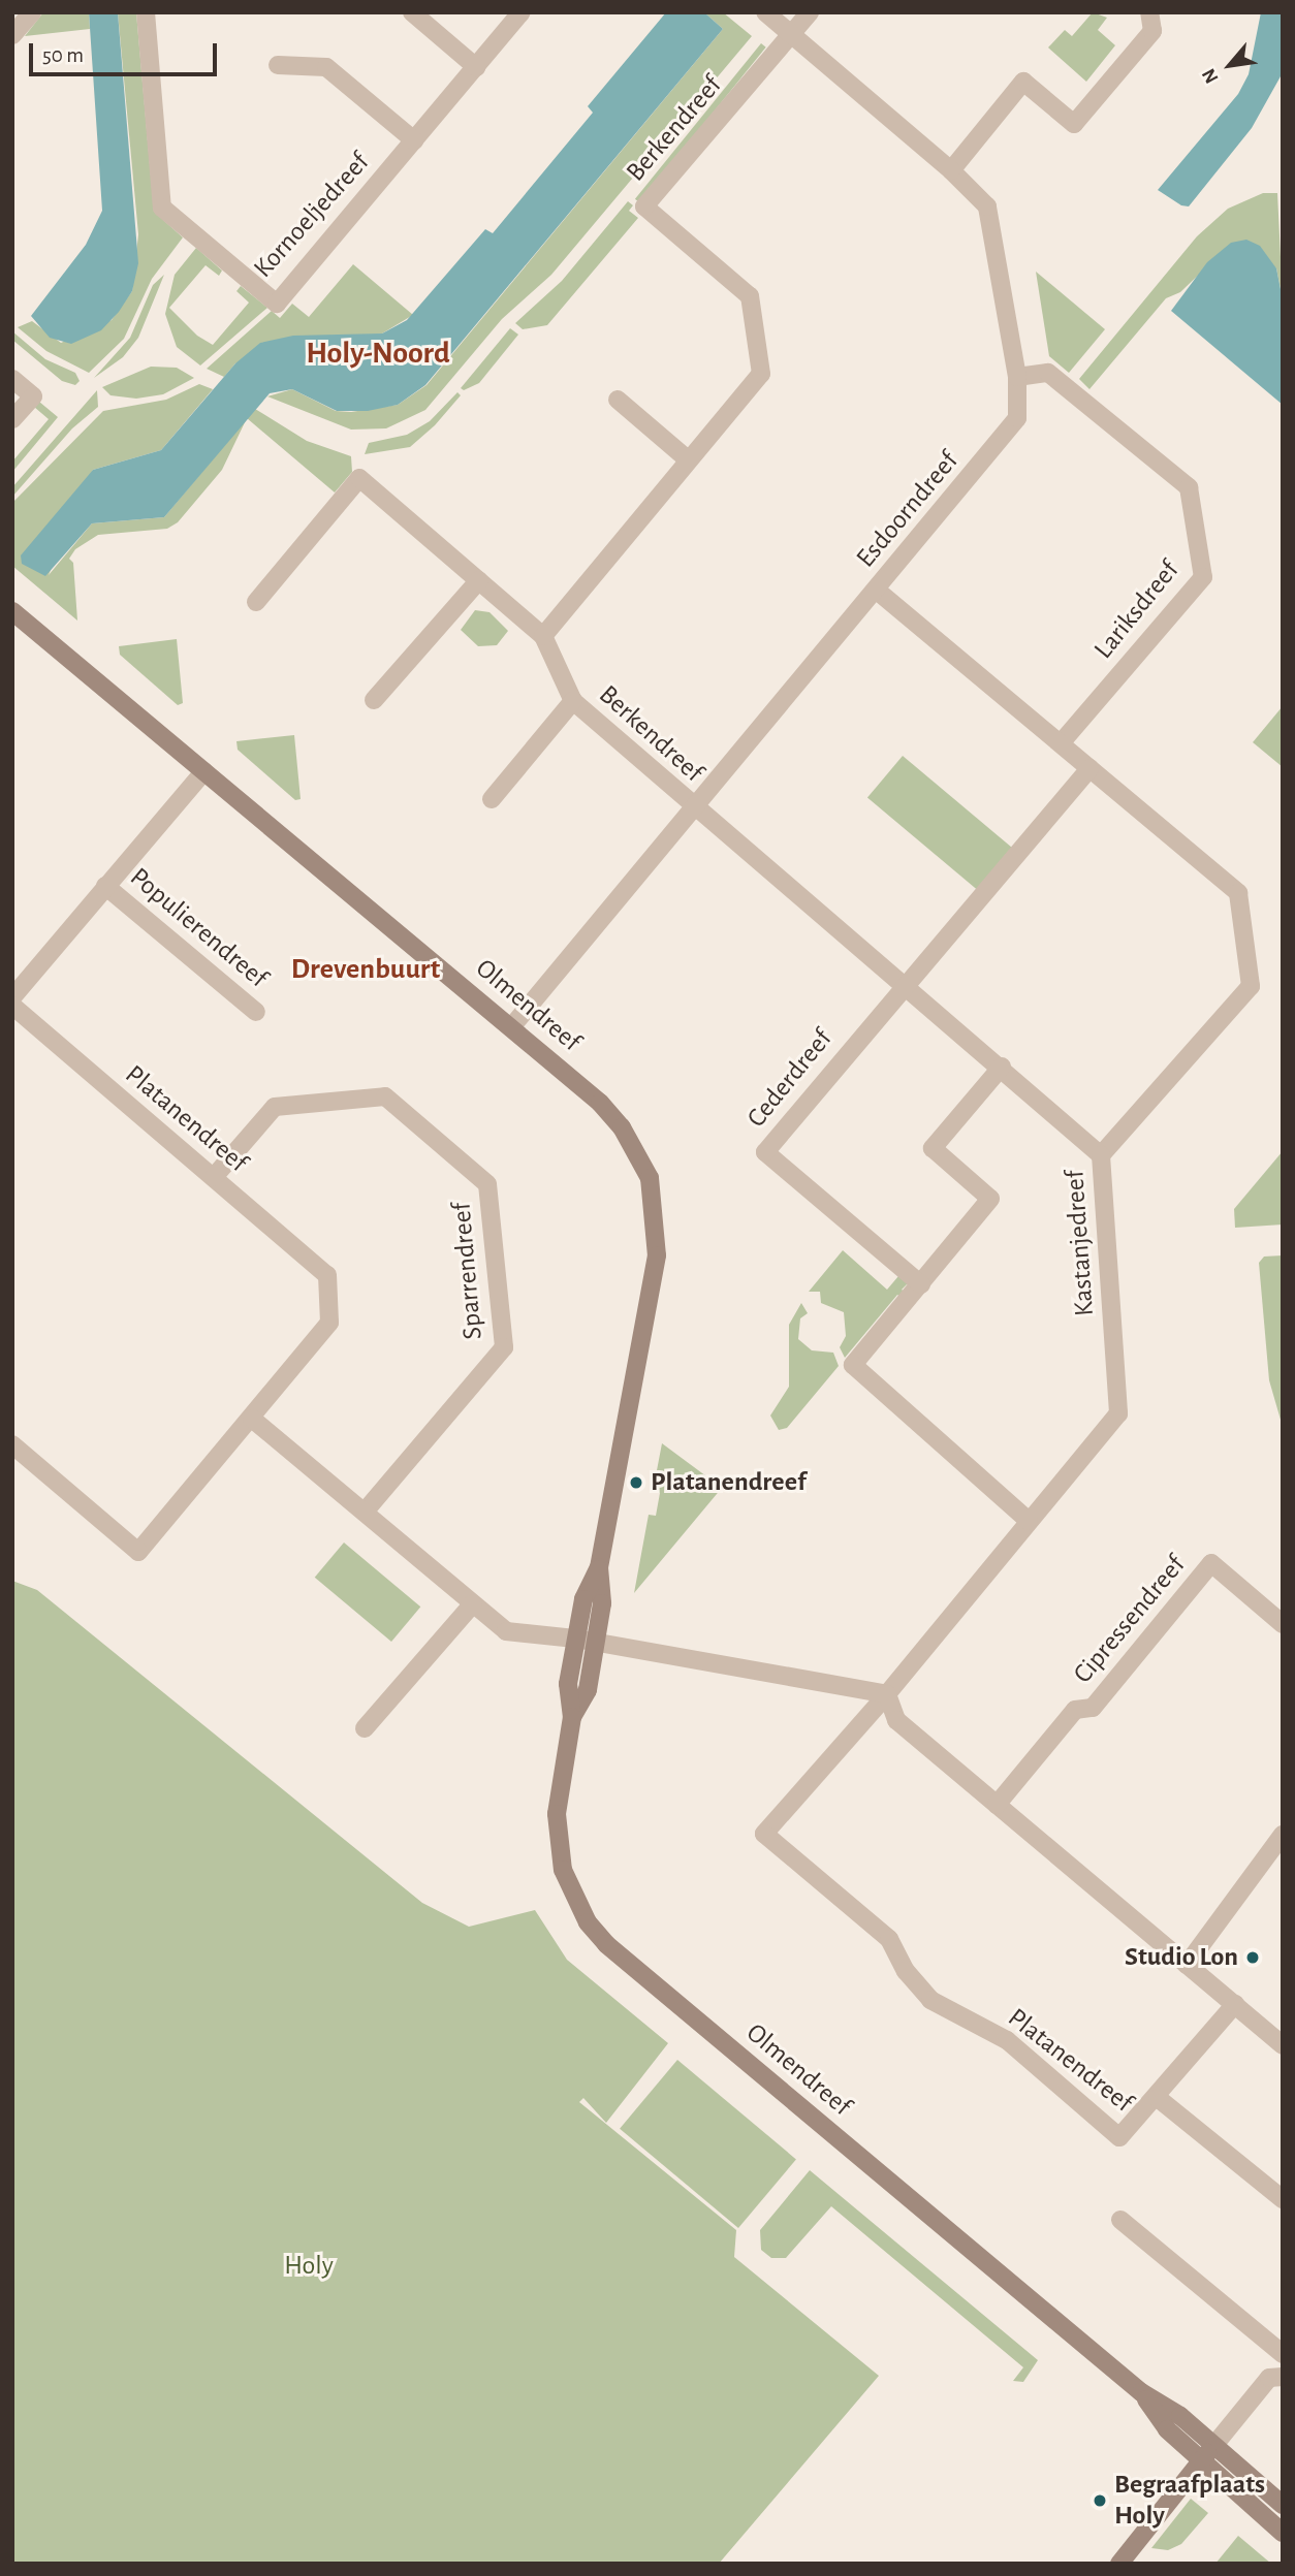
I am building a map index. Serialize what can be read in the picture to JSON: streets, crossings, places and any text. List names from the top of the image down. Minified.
{"streets":{"street":["Berkendreef","Kornoeljedreef","Esdoorndreef","Lariksdreef","Populierendreef","Olmendreef","Cederdreef","Platanendreef","Kastanjedreef","Sparrendreef","Cipressendreef"]},"crossings":[["Berkendreef","Esdoorndreef"],["Berkendreef","Kastanjedreef"],["Esdoorndreef","Lariksdreef"],["Esdoorndreef","Olmendreef"],["Esdoorndreef","Kastanjedreef"],["Populierendreef","Olmendreef"],["Cederdreef","Kastanjedreef"],["Platanendreef","Kastanjedreef"],["Platanendreef","Sparrendreef"]],"districts":["Holy-Noord","Drevenbuurt"],"parks":["Holy"],"places":["Platanendreef","Studio Lon","Begraafplaats Holy"],"scale_bar":"50 m","north":"bottom left"}
